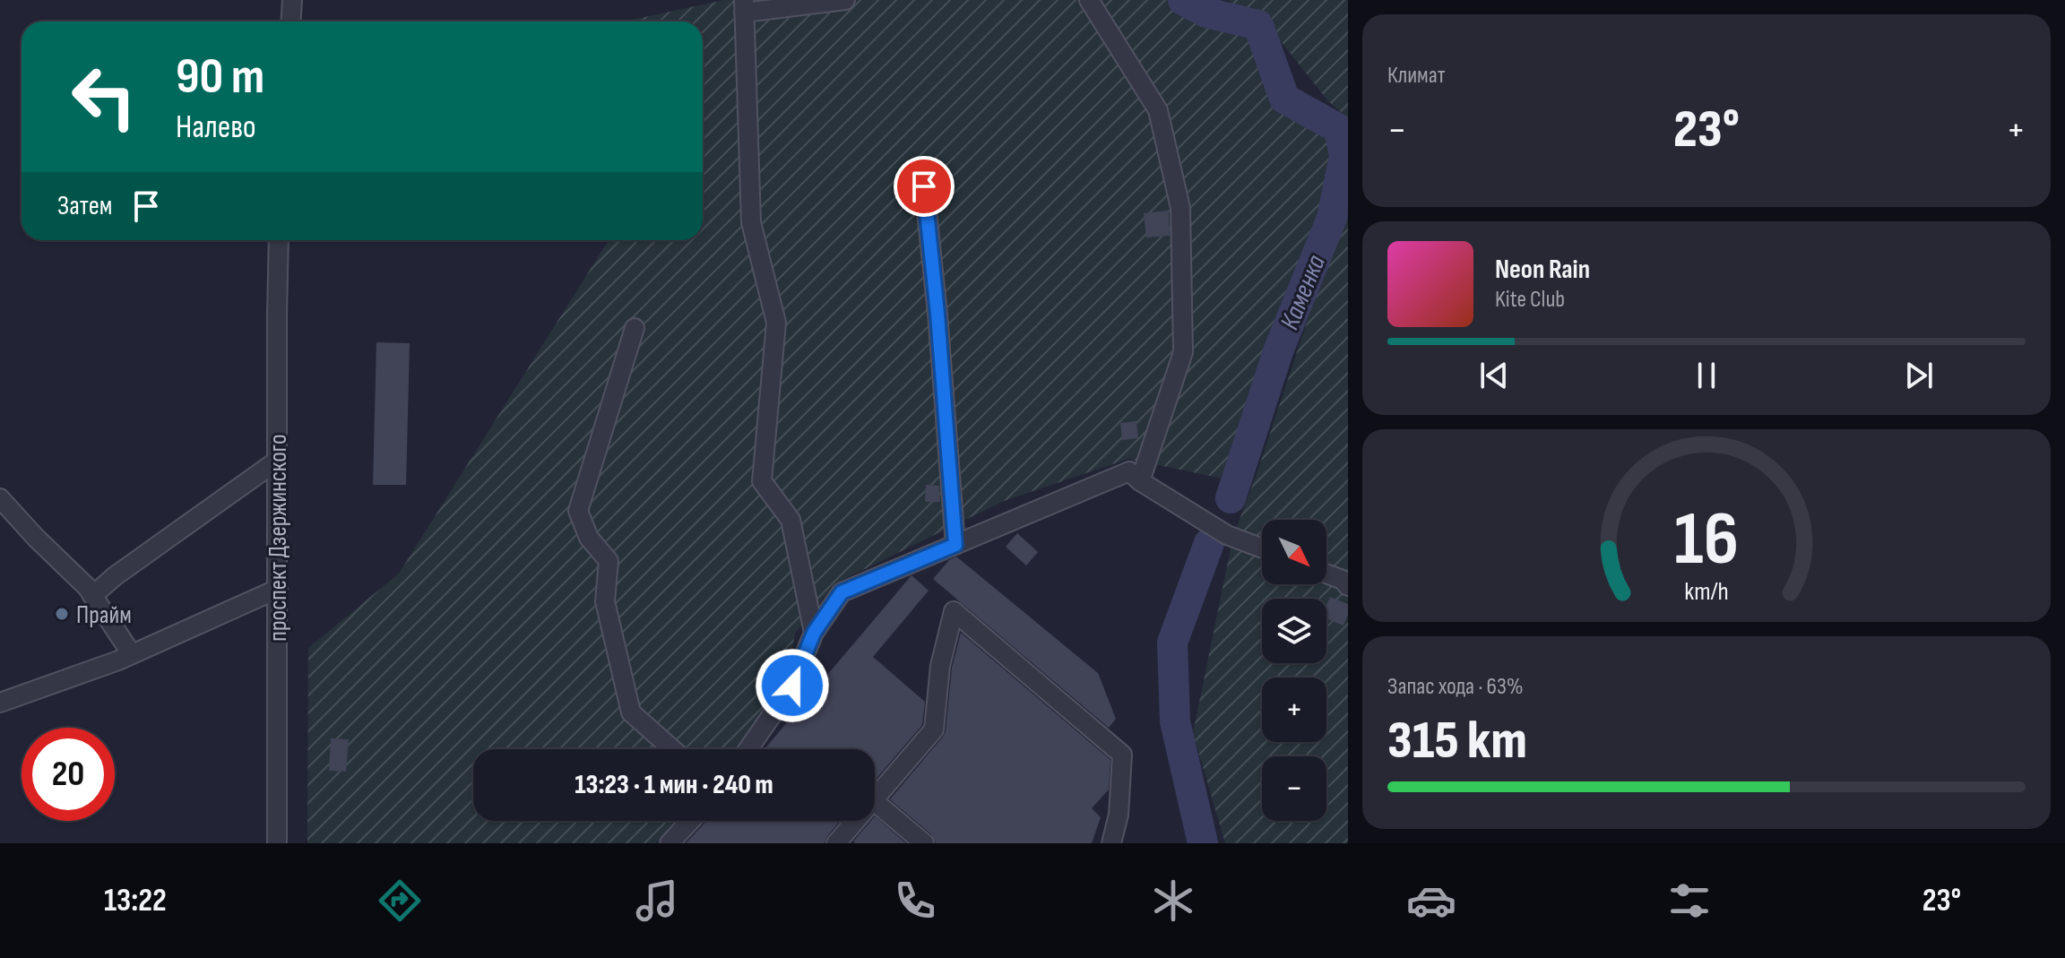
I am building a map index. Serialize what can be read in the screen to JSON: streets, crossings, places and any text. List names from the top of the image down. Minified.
{"streets":{"street":["проспект Дзержинского"]},"water":["Каменка"],"places":["Прайм"],"north":"bottom right","page":{"tile":["Климат",["Запас хода · 63%","315 km"]],"turn":["90 m","Налево"],"heat":["−","23°","+"],"then":"Затем","song":["Neon Rain","Kite Club"],"map_buttons":["+","−"],"limit":"20","trip":"13:23 · 1 мин · 240 m","tabs":["13:22","23°"],"gauge":["16","km/h"]}}
